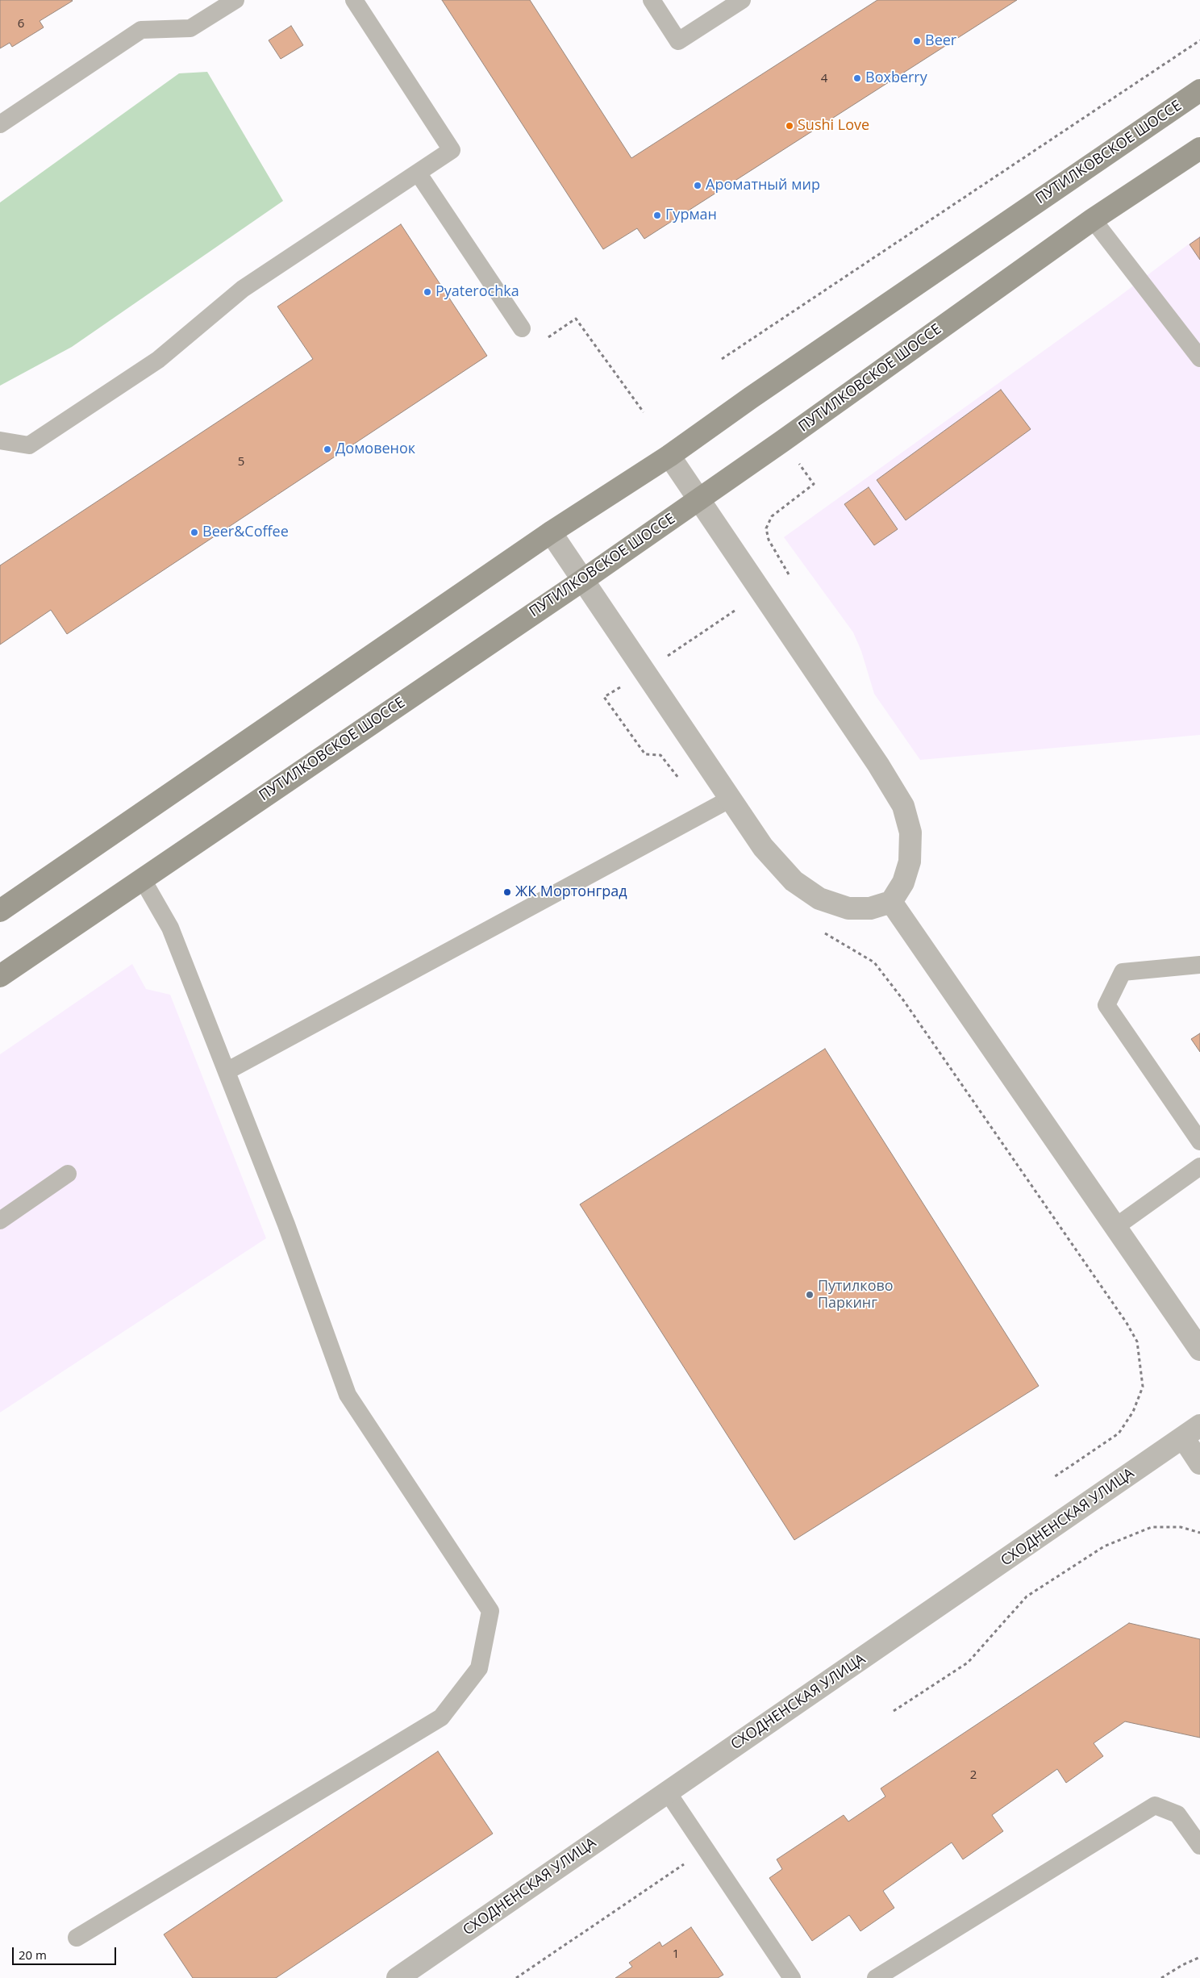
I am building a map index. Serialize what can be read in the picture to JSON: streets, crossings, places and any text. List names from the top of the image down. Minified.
{"streets":{"main road":["ПУТИЛКОВСКОЕ ШОССЕ"],"street":["СХОДНЕНСКАЯ УЛИЦА"]},"places":["Beer","Boxberry","Sushi Love","Ароматный мир","Гурман","Pyaterochka","Домовенок","Beer&Coffee","ЖК Мортонград","Путилково Паркинг"],"house_numbers":["6","4","5","2","1"],"scale_bar":"20 m"}
